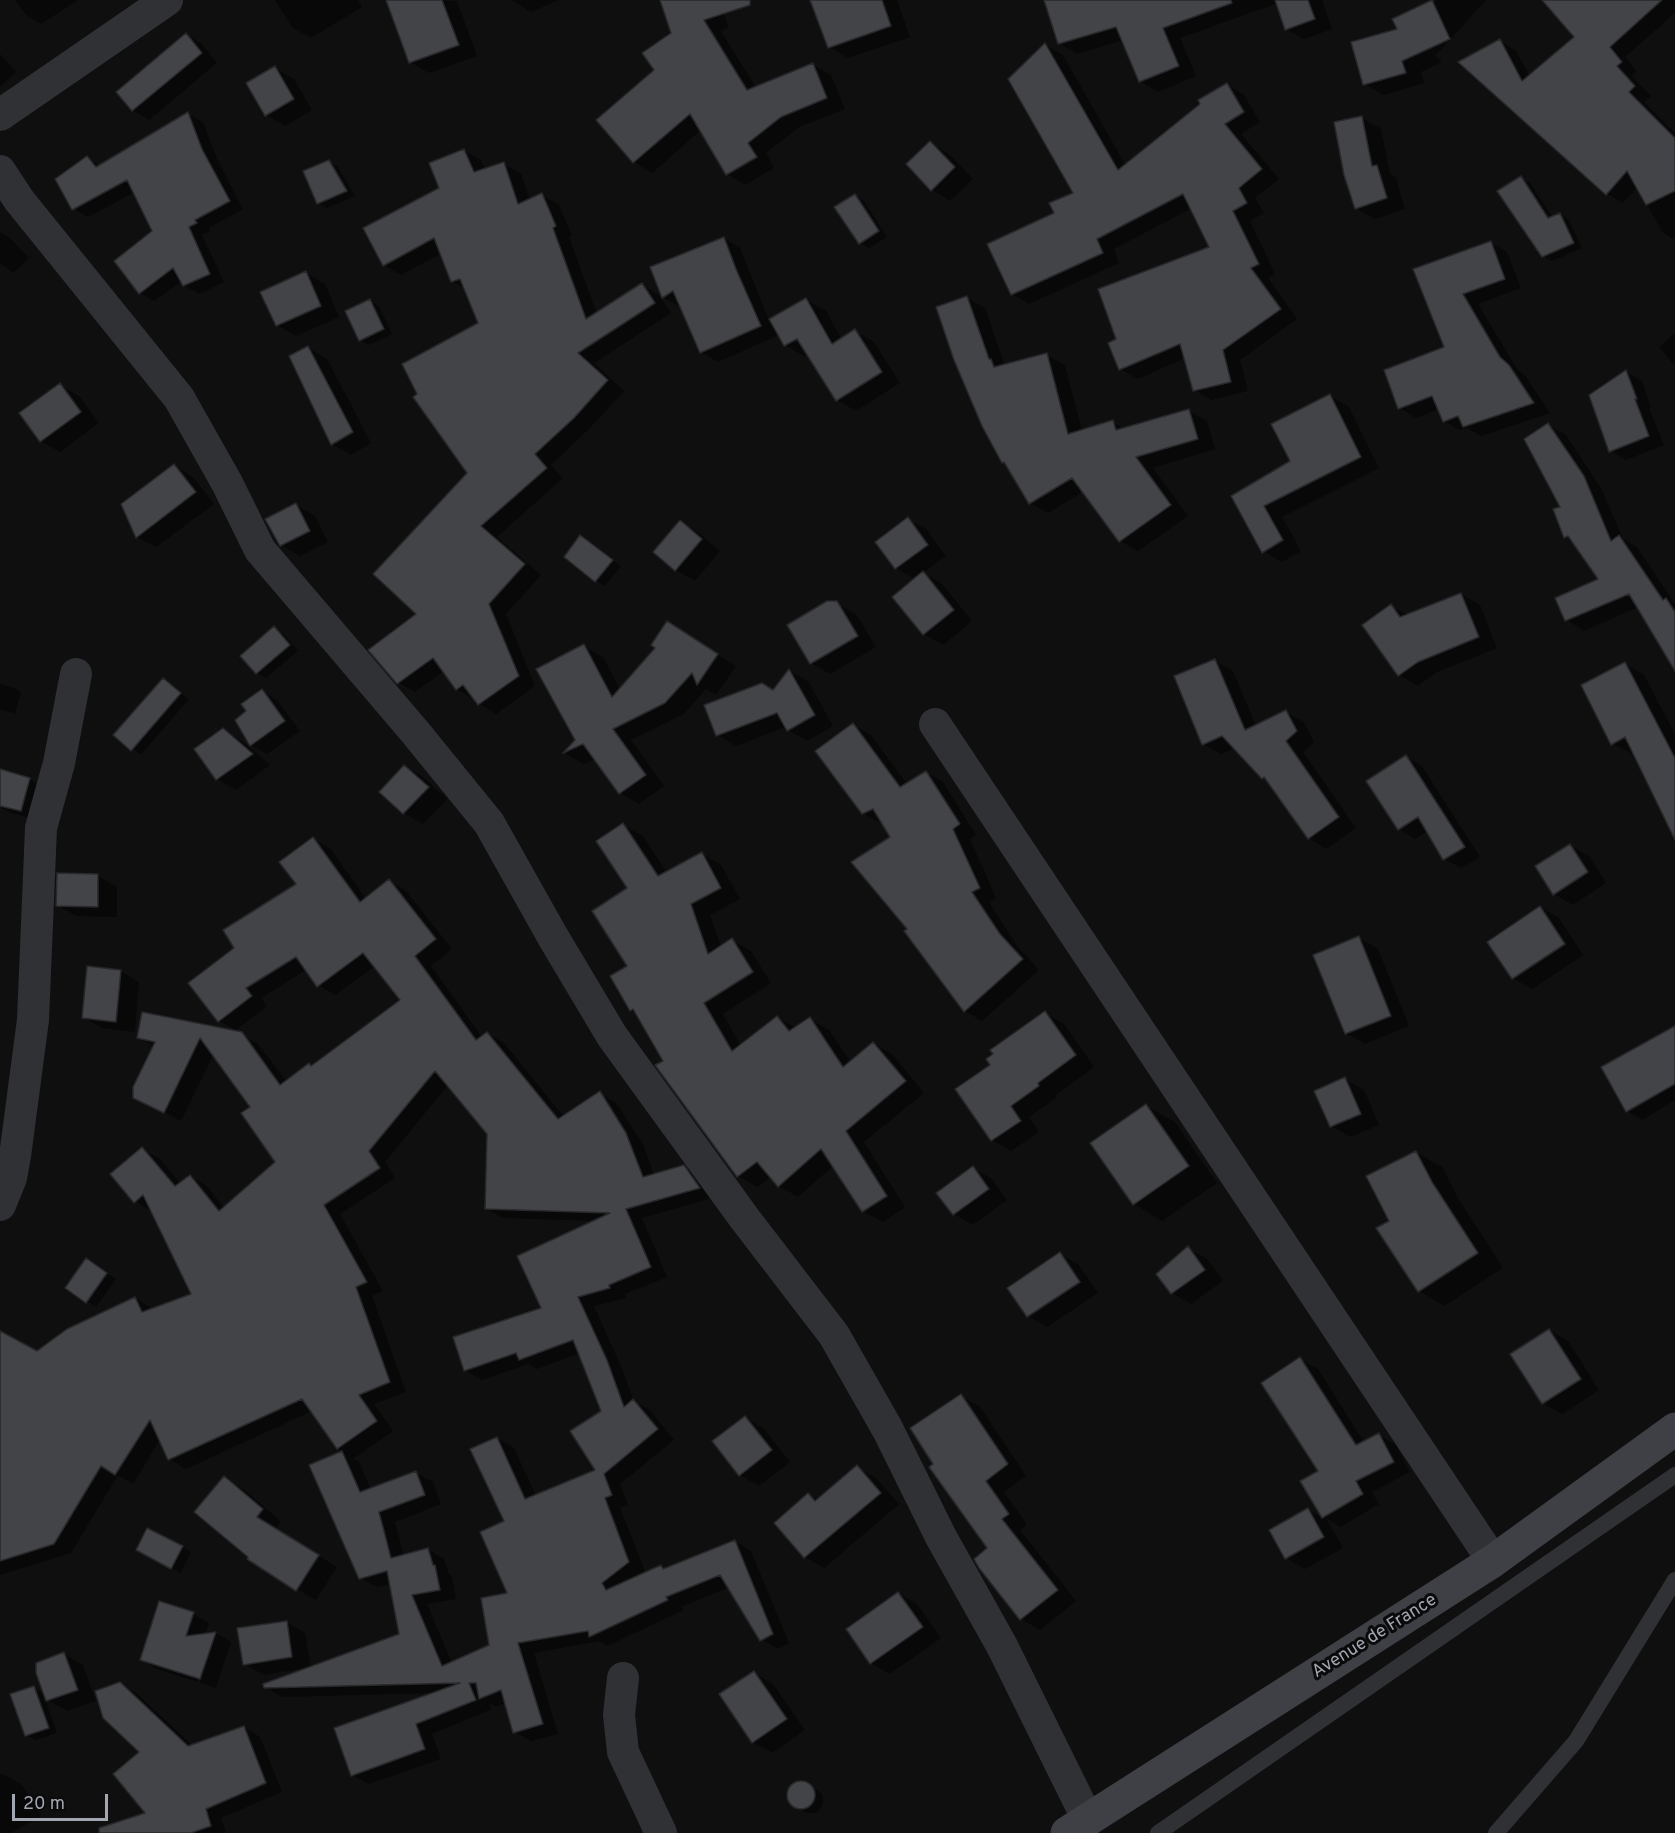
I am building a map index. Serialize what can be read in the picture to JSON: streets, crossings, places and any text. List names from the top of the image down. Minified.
{"streets":{"street":["Avenue de France"]},"scale_bar":"20 m"}
